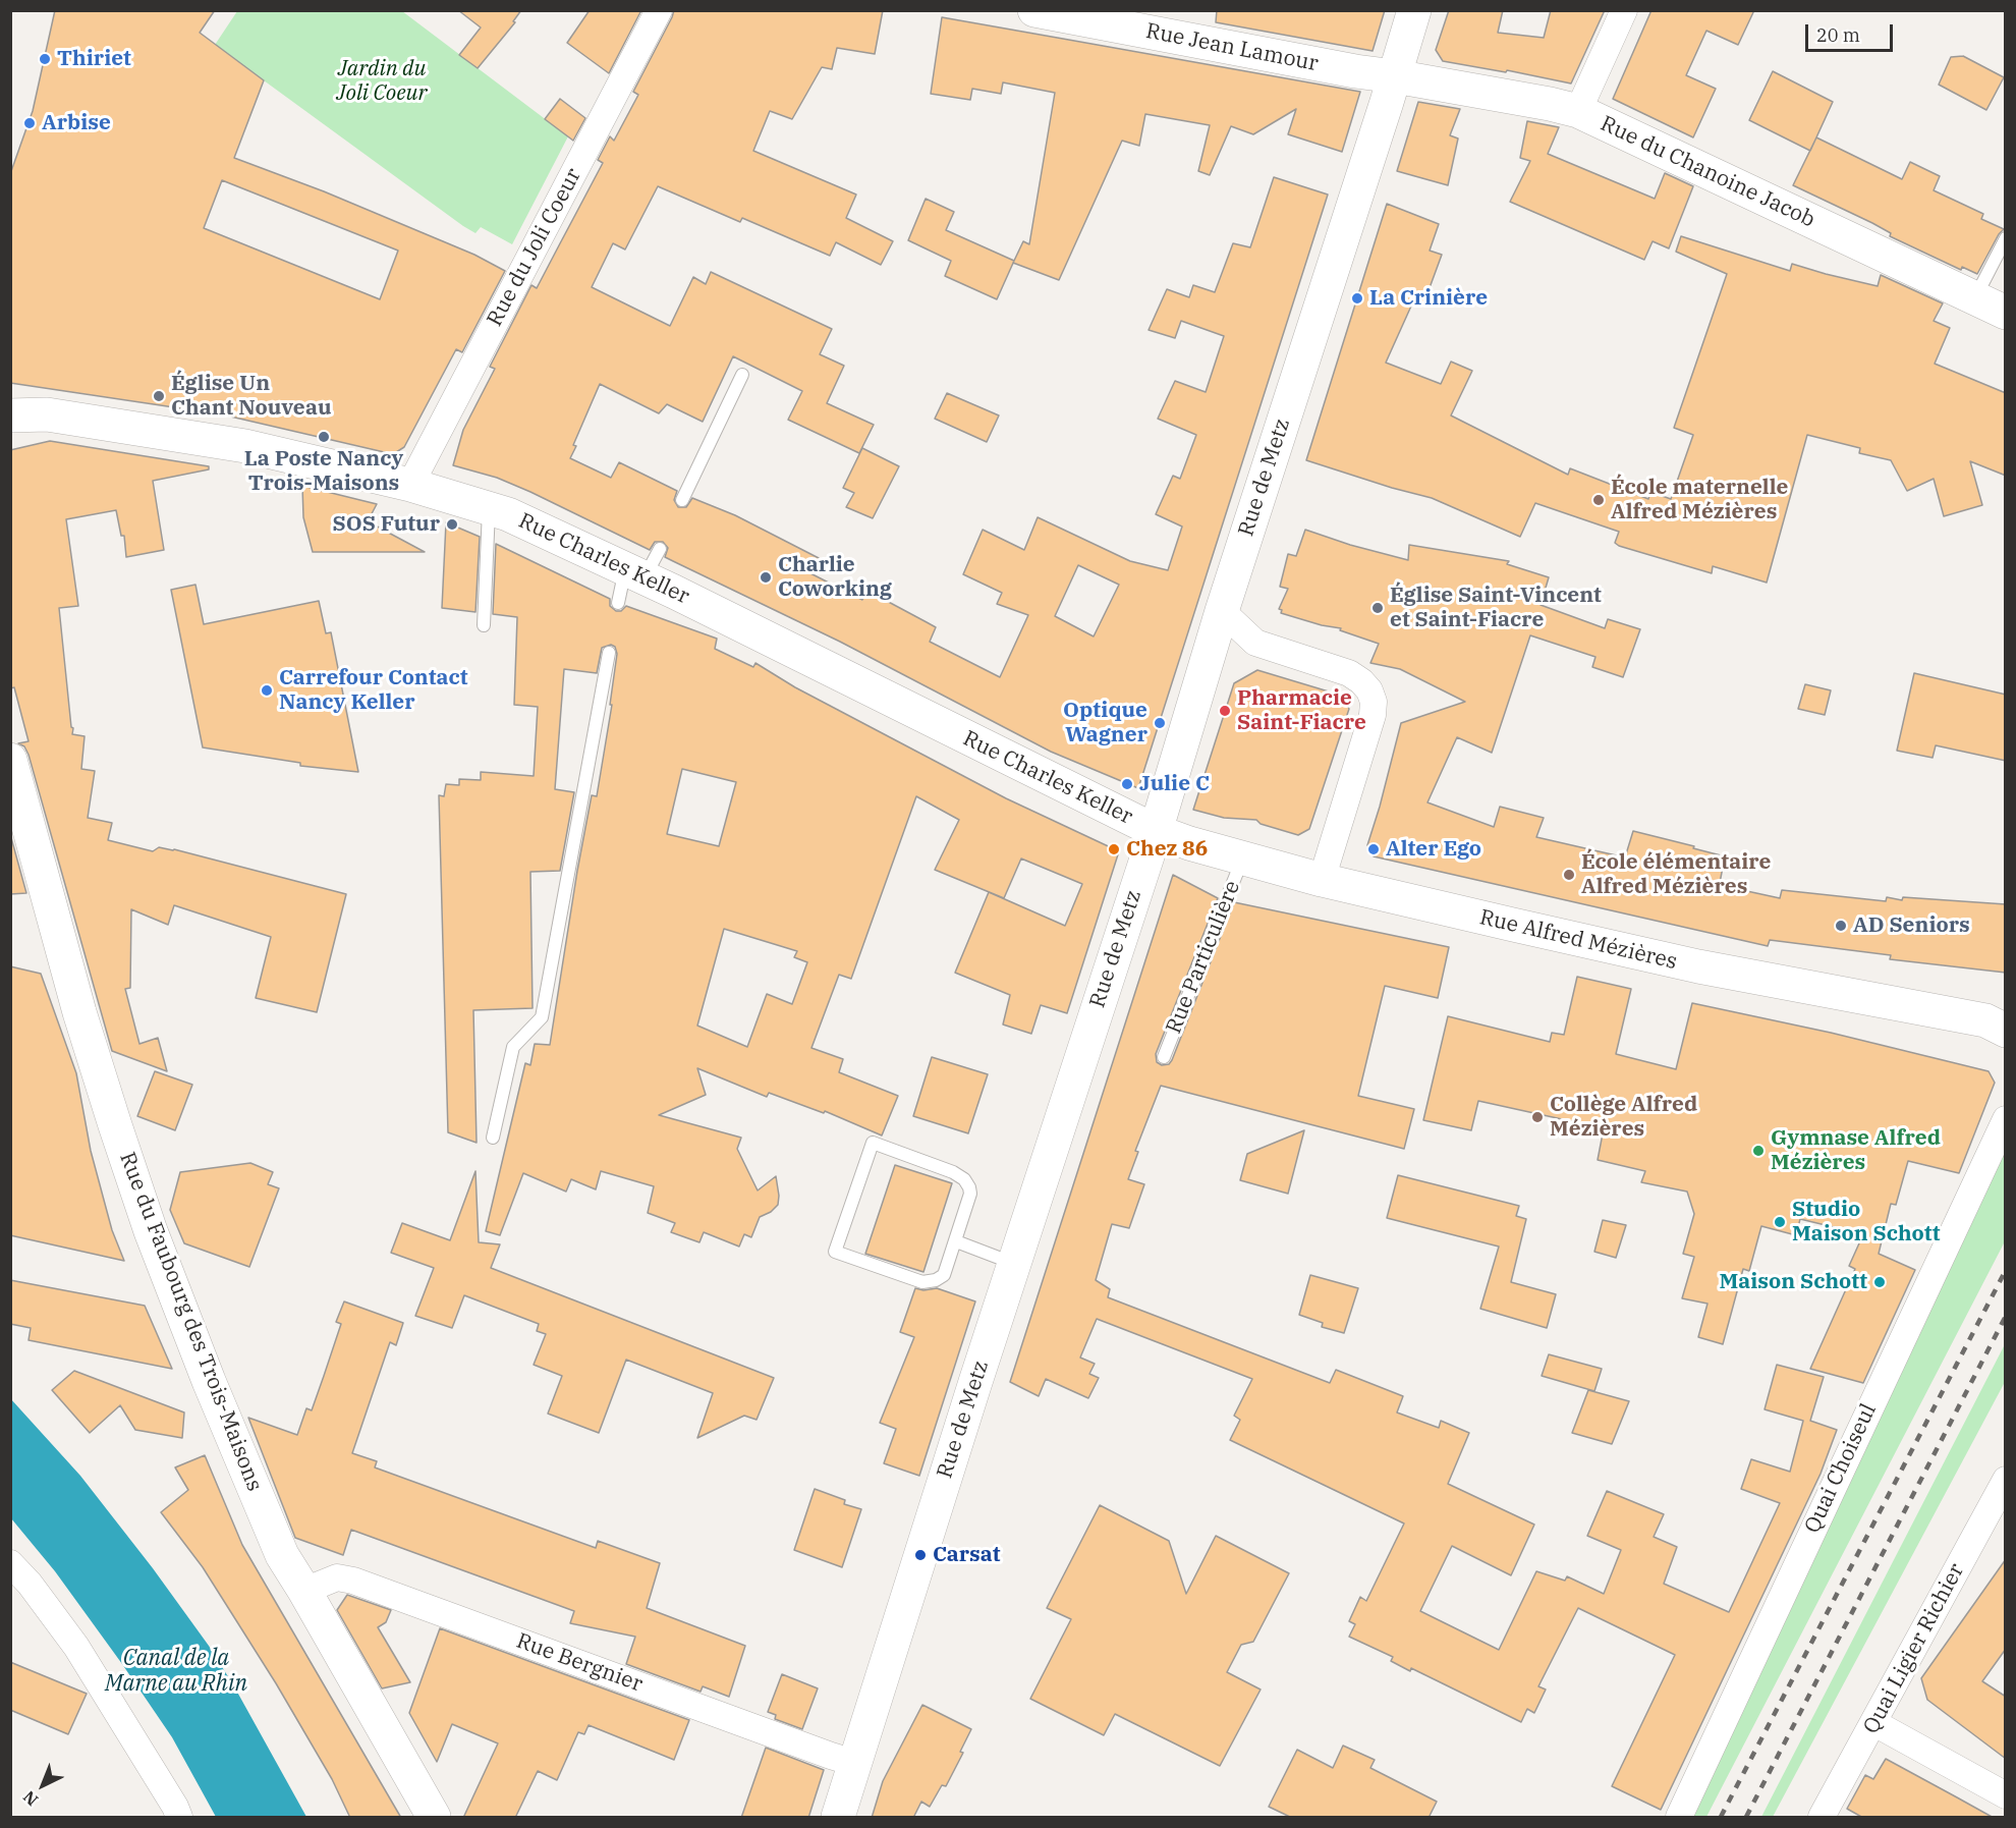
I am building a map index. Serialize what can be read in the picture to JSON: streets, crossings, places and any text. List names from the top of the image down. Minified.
{"streets":{"main road":["Rue Jean Lamour","Rue du Chanoine Jacob","Rue de Metz","Rue Charles Keller","Rue Alfred Mézières","Rue du Faubourg des Trois-Maisons"],"street":["Rue du Joli Coeur","Quai Choiseul","Quai Ligier Richier","Rue Bergnier"],"lane":["Rue Particulière"]},"crossings":[["Rue Jean Lamour","Rue du Chanoine Jacob"],["Rue Jean Lamour","Rue de Metz"],["Rue du Chanoine Jacob","Rue de Metz"],["Rue du Joli Coeur","Rue Charles Keller"],["Rue de Metz","Rue Charles Keller"],["Rue de Metz","Rue Alfred Mézières"],["Rue de Metz","Rue Bergnier"],["Rue Charles Keller","Rue Alfred Mézières"],["Rue Alfred Mézières","Rue Particulière"],["Rue du Faubourg des Trois-Maisons","Rue Bergnier"]],"water":["Canal de la Marne au Rhin"],"parks":["Jardin du Joli Coeur"],"places":["Thiriet","Arbise","La Crinière","Église Un Chant Nouveau","La Poste Nancy Trois-Maisons","École maternelle Alfred Mézières","SOS Futur","Charlie Coworking","Église Saint-Vincent et Saint-Fiacre","Carrefour Contact Nancy Keller","Pharmacie Saint-Fiacre","Optique Wagner","Julie C","Chez 86","Alter Ego","École élémentaire Alfred Mézières","AD Seniors","Collège Alfred Mézières","Gymnase Alfred Mézières","Studio Maison Schott","Maison Schott","Carsat"],"scale_bar":"20 m","north":"bottom left"}
